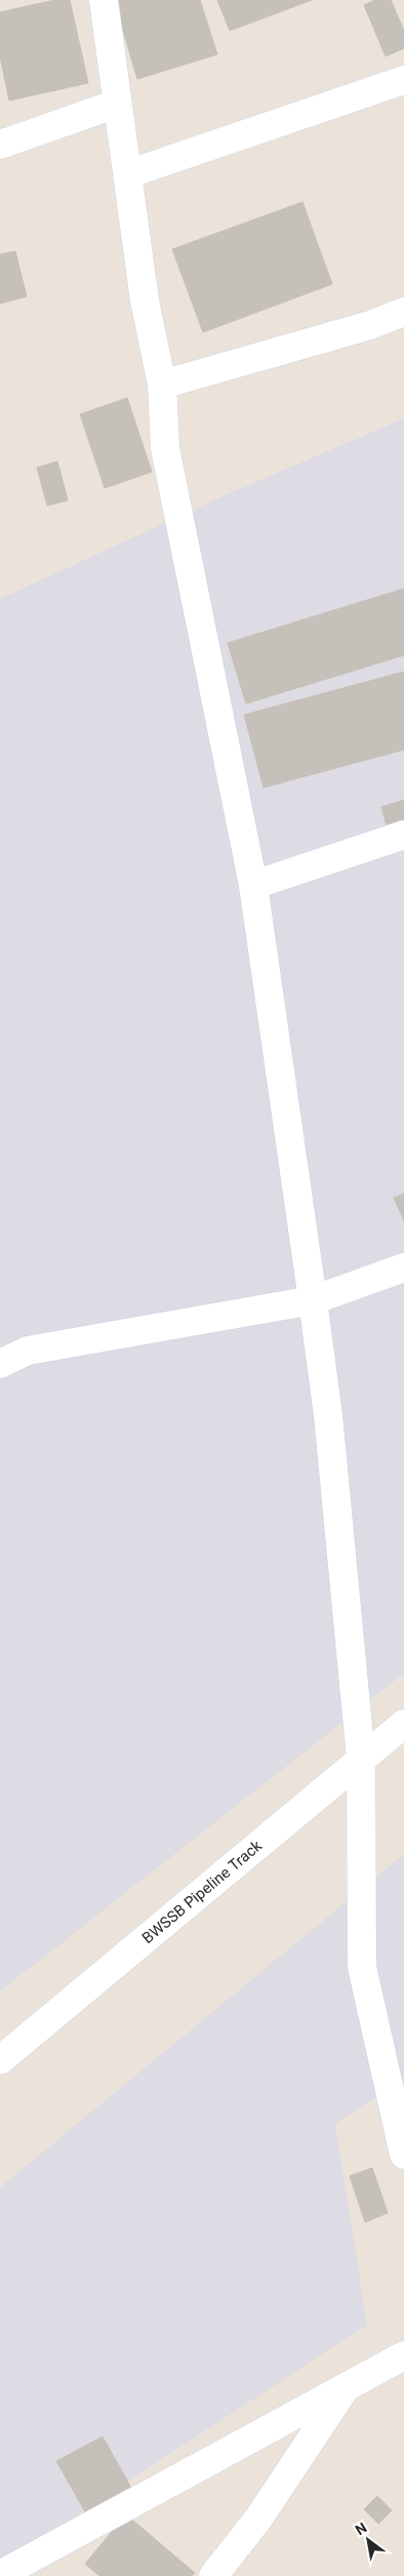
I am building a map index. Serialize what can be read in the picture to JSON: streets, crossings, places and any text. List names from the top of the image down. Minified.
{"streets":{"street":["BWSSB Pipeline Track"]},"north":"top left"}
